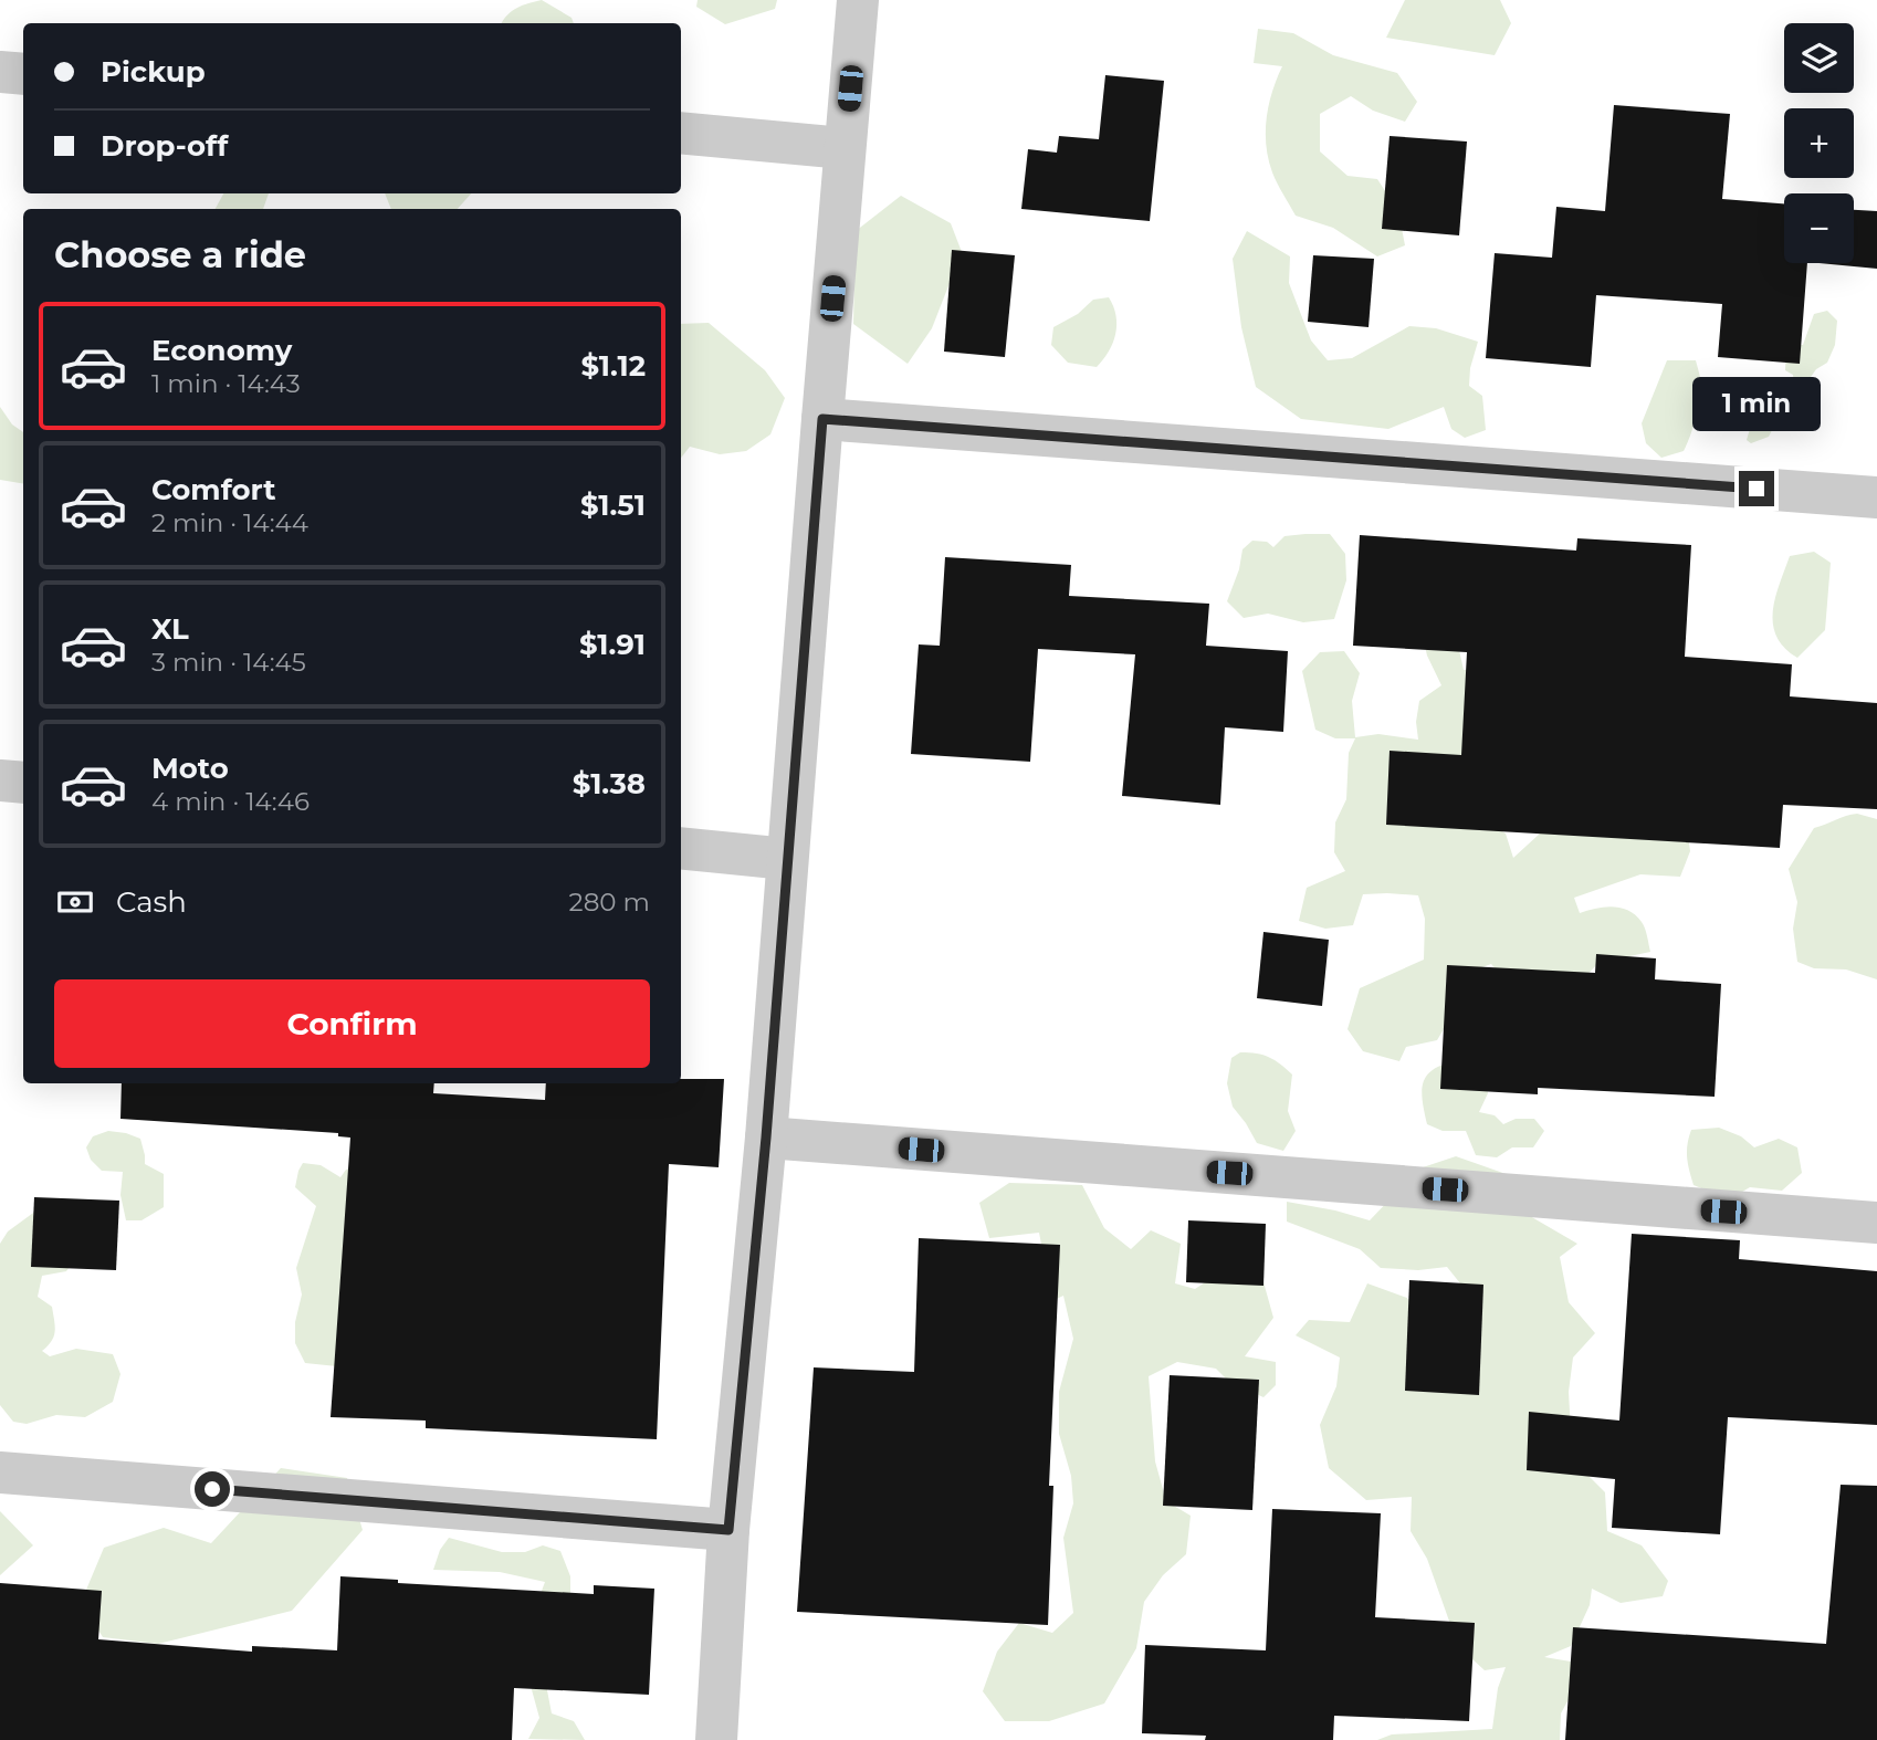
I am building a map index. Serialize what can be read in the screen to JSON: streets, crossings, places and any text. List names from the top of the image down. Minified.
{"page":{"map_buttons":["+","−"],"banner":["Pickup","Drop-off"],"heading":"Choose a ride","list":[{"name":"Economy","note":"1 min · 14:43","value":"$1.12"},{"name":"Comfort","note":"2 min · 14:44","value":"$1.51"},{"name":"XL","note":"3 min · 14:45","value":"$1.91"},{"name":"Moto","note":"4 min · 14:46","value":"$1.38"}],"bubble":"1 min","pay":["Cash","280 m"],"buttons":"Confirm"}}
